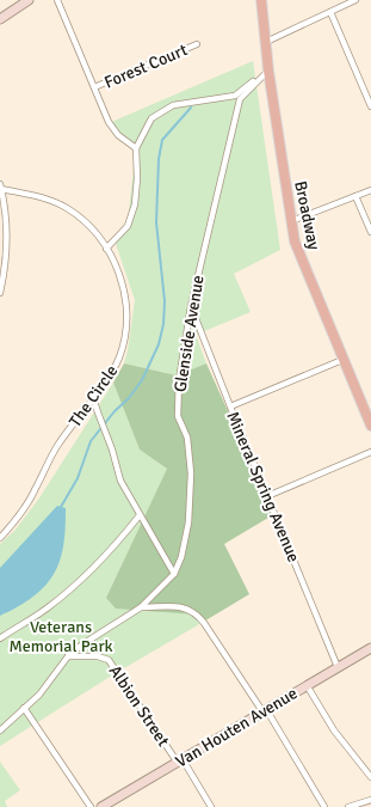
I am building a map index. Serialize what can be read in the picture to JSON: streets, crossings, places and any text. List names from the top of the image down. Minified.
{"streets":{"main road":["Broadway","Van Houten Avenue"],"street":["Forest Court","Glenside Avenue","The Circle","Mineral Spring Avenue","Albion Street"]},"crossings":[["Broadway","Glenside Avenue"],["Glenside Avenue","Mineral Spring Avenue"],["Glenside Avenue","Albion Street"],["Mineral Spring Avenue","Van Houten Avenue"],["Albion Street","Van Houten Avenue"]],"parks":["Veterans Memorial Park"]}
